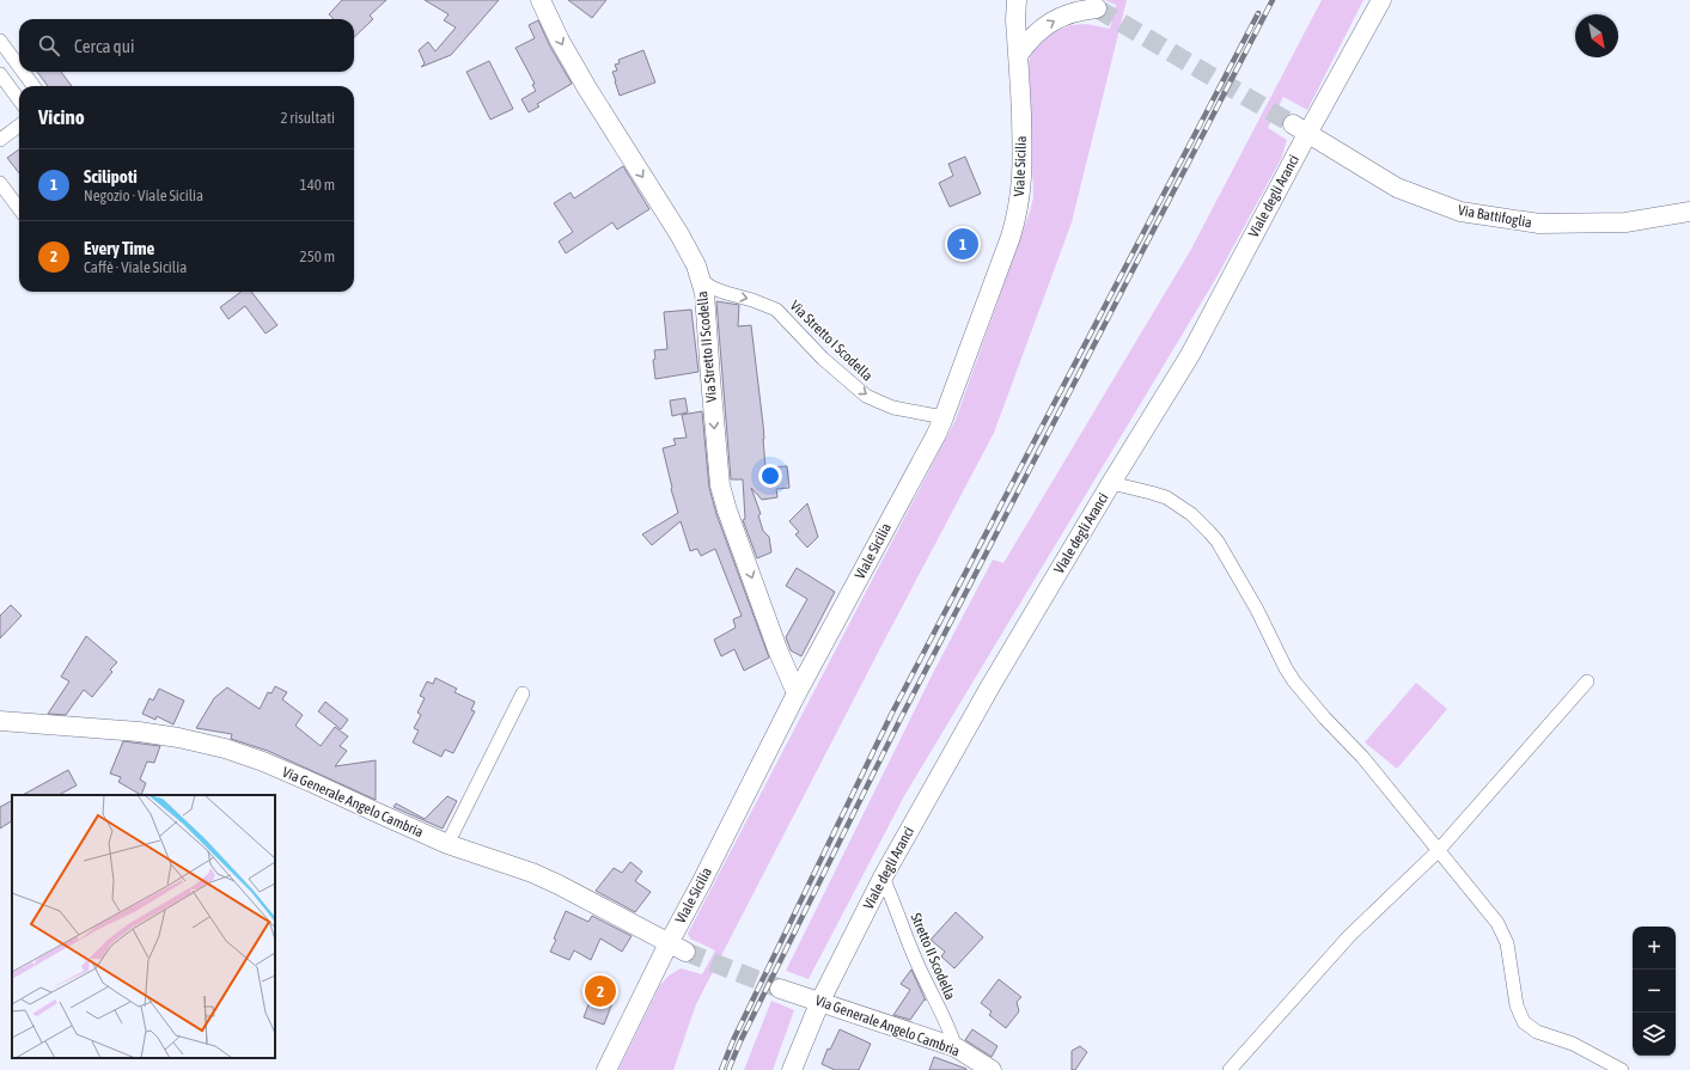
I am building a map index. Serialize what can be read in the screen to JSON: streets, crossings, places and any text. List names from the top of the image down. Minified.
{"streets":{"street":["Viale Sicilia","Viale degli Aranci","Via Battifoglia","Via Stretto I Scodella","Via Stretto II Scodella","Via Generale Angelo Cambria","Stretto II Scodella"]},"crossings":[["Viale Sicilia","Via Stretto I Scodella"],["Viale Sicilia","Via Stretto II Scodella"],["Viale Sicilia","Via Generale Angelo Cambria"],["Viale degli Aranci","Via Battifoglia"],["Viale degli Aranci","Via Generale Angelo Cambria"],["Viale degli Aranci","Stretto II Scodella"],["Via Stretto I Scodella","Via Stretto II Scodella"],["Via Generale Angelo Cambria","Stretto II Scodella"]],"one_way":["Via Stretto I Scodella","Via Stretto II Scodella"],"north":"bottom right","page":{"search":"Cerca qui","heading":["Vicino","2 risultati"],"list":[{"mark":"1","name":"Scilipoti","note":"Negozio · Viale Sicilia","value":"140 m"},{"mark":"2","name":"Every Time","note":"Caffè · Viale Sicilia","value":"250 m"}],"pins":["1","2"],"map_buttons":["+","−"]}}
